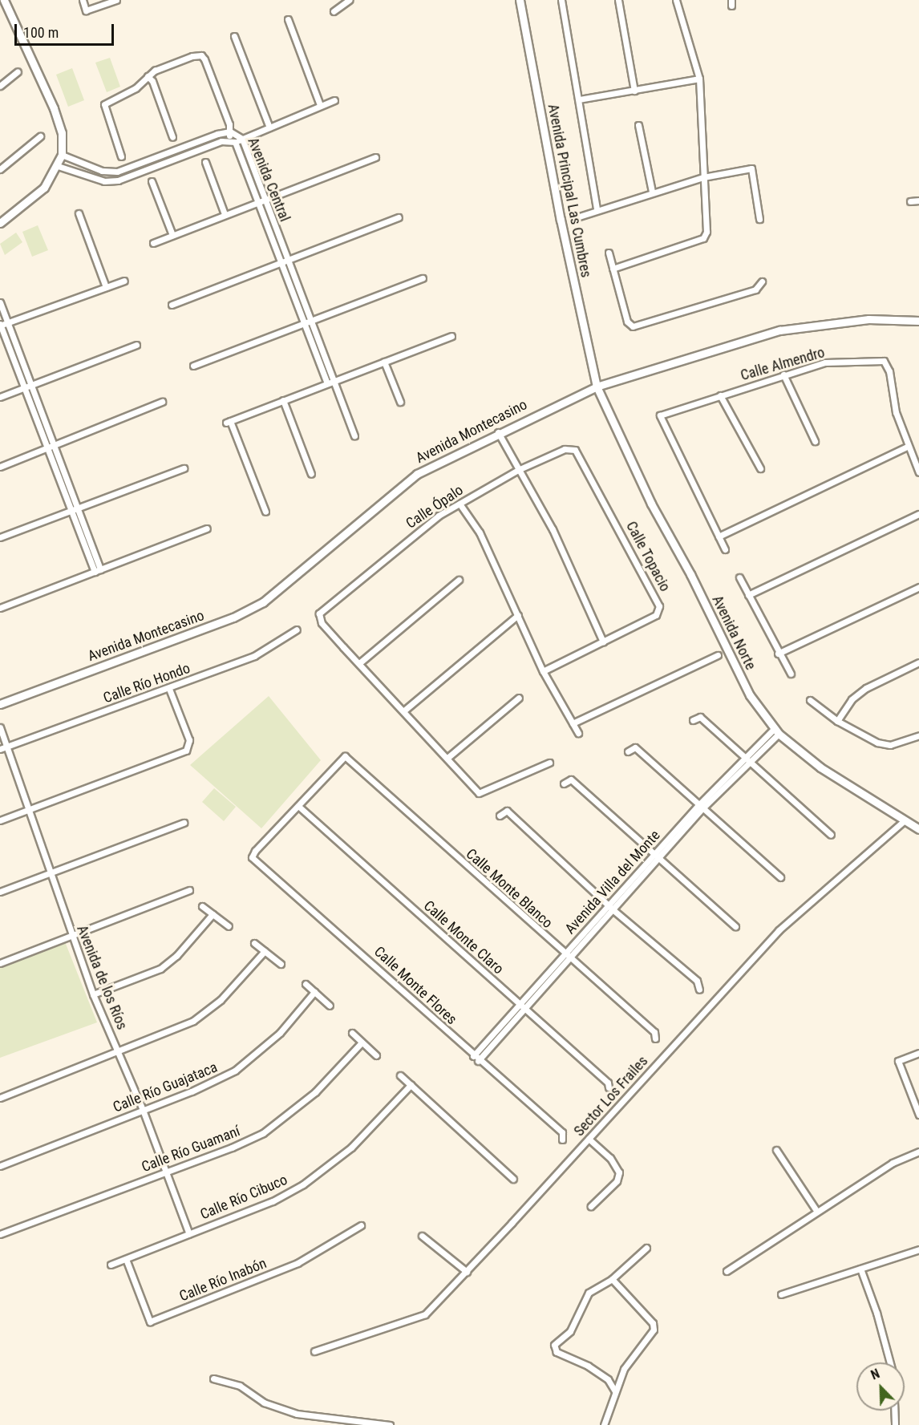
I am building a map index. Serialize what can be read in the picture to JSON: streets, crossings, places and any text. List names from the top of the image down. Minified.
{"streets":{"street":["Avenida Central","Avenida Principal Las Cumbres","Calle Almendro","Avenida Montecasino","Calle Ópalo","Calle Topacio","Avenida Norte","Calle Río Hondo","Avenida Villa del Monte","Calle Monte Blanco","Calle Monte Claro","Avenida de los Ríos","Calle Monte Flores","Calle Río Guajataca","Sector Los Frailes","Calle Río Guamaní","Calle Río Cibuco","Calle Río Inabón"]},"crossings":[["Avenida Principal Las Cumbres","Avenida Montecasino"],["Avenida Principal Las Cumbres","Avenida Norte"],["Avenida Montecasino","Avenida Norte"],["Calle Ópalo","Calle Topacio"],["Avenida Norte","Avenida Villa del Monte"],["Avenida Norte","Sector Los Frailes"],["Calle Río Hondo","Avenida de los Ríos"],["Avenida Villa del Monte","Calle Monte Blanco"],["Avenida Villa del Monte","Calle Monte Claro"],["Avenida Villa del Monte","Calle Monte Flores"],["Calle Monte Blanco","Calle Monte Claro"],["Calle Monte Blanco","Calle Monte Flores"],["Calle Monte Claro","Calle Monte Flores"],["Avenida de los Ríos","Calle Río Guajataca"],["Avenida de los Ríos","Calle Río Guamaní"],["Avenida de los Ríos","Calle Río Cibuco"],["Calle Río Cibuco","Calle Río Inabón"]],"scale_bar":"100 m","north":"top left"}
